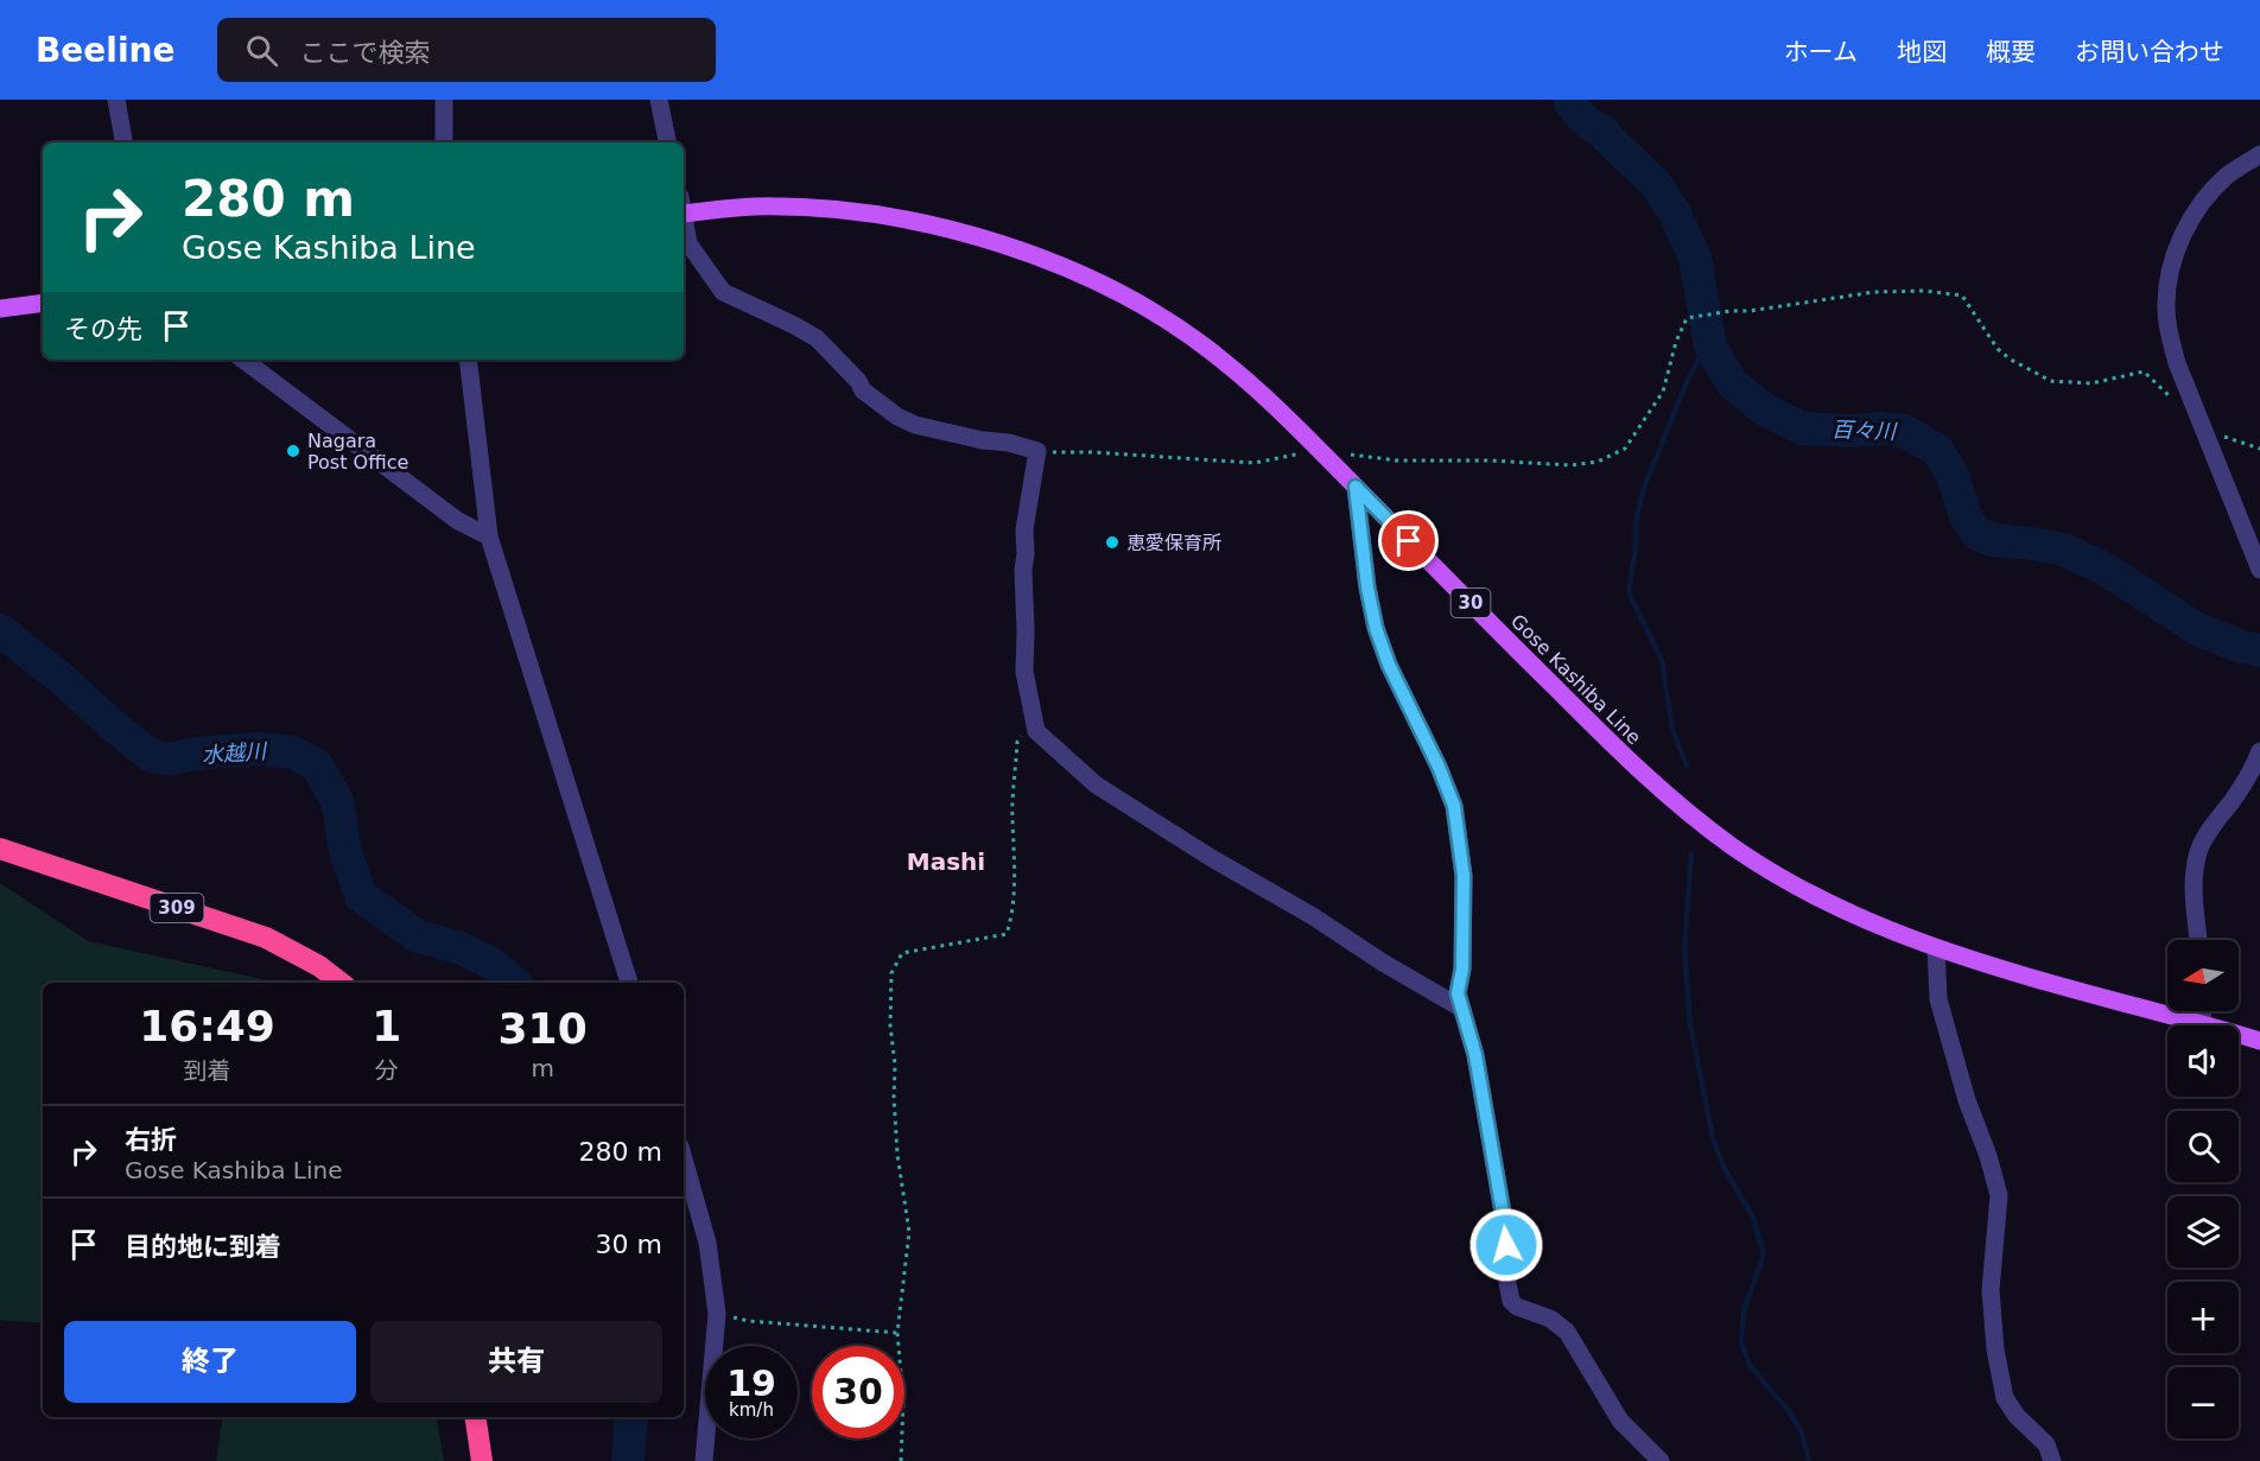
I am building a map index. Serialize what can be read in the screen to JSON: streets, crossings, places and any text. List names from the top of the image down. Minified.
{"streets":{"highway":["309"],"main road":["30","Gose Kashiba Line"]},"districts":["Mashi"],"water":["百々川","水越川"],"places":["Nagara Post Office","恵愛保育所"],"north":"left","page":{"header":"Beeline","search":"ここで検索","nav":["ホーム","地図","概要","お問い合わせ"],"turn":["280 m","Gose Kashiba Line"],"then":"その先","map_buttons":["+","−"],"eta":["16:49","到着","1","分","310","m"],"list":[{"name":"右折","note":"Gose Kashiba Line","value":"280 m"},{"name":"目的地に到着","value":"30 m"}],"buttons":["終了","共有"],"speed":"19 km/h","limit":"30"}}
